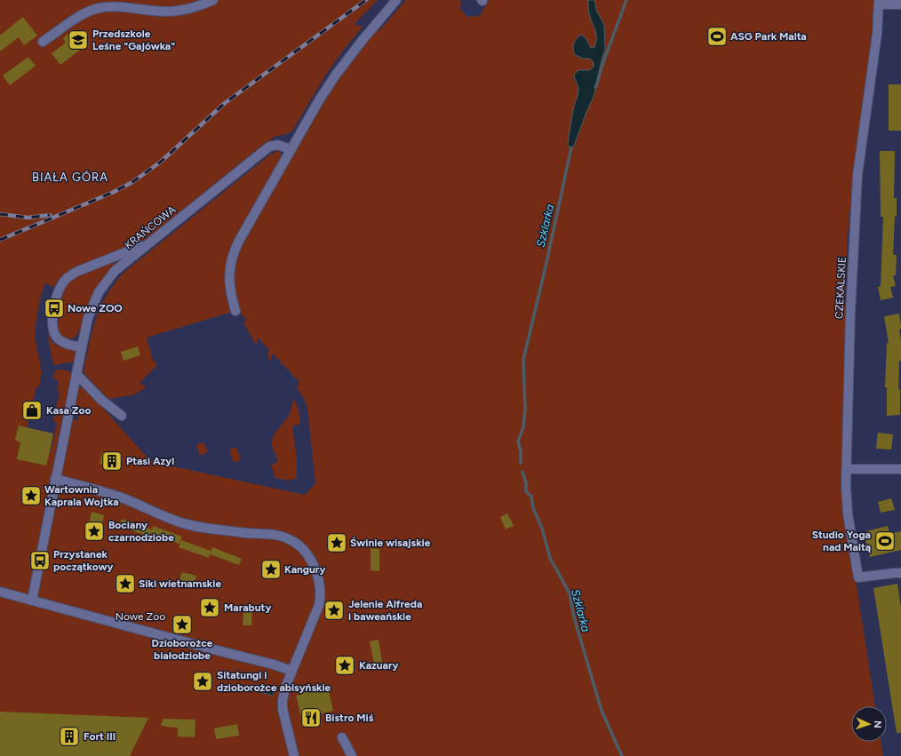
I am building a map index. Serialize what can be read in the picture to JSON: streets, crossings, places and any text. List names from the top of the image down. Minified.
{"streets":{"street":["KRAŃCOWA","CZEKALSKIE"]},"districts":["BIAŁA GÓRA"],"water":["Szklarka"],"parks":["Nowe Zoo"],"places":{"sports":["ASG Park Malta","Studio Yoga nad Maltą"],"school or university":["Przedszkole Leśne \"Gajówka\""],"bus stop":["Nowe ZOO","Przystanek początkowy"],"shop":["Kasa Zoo"],"building":["Ptasi Azyl","Fort III"],"place":["Wartownia Kaprala Wojtka","Bociany czarnodziobe","Świnie wisajskie","Kangury","Siki wietnamskie","Marabuty","Jelenie Alfreda i baweańskie","Dzioborożce białodziobe","Kazuary","Sitatungi i dzioborożce abisyńskie"],"restaurant":["Bistro Miś"]},"north":"right"}
